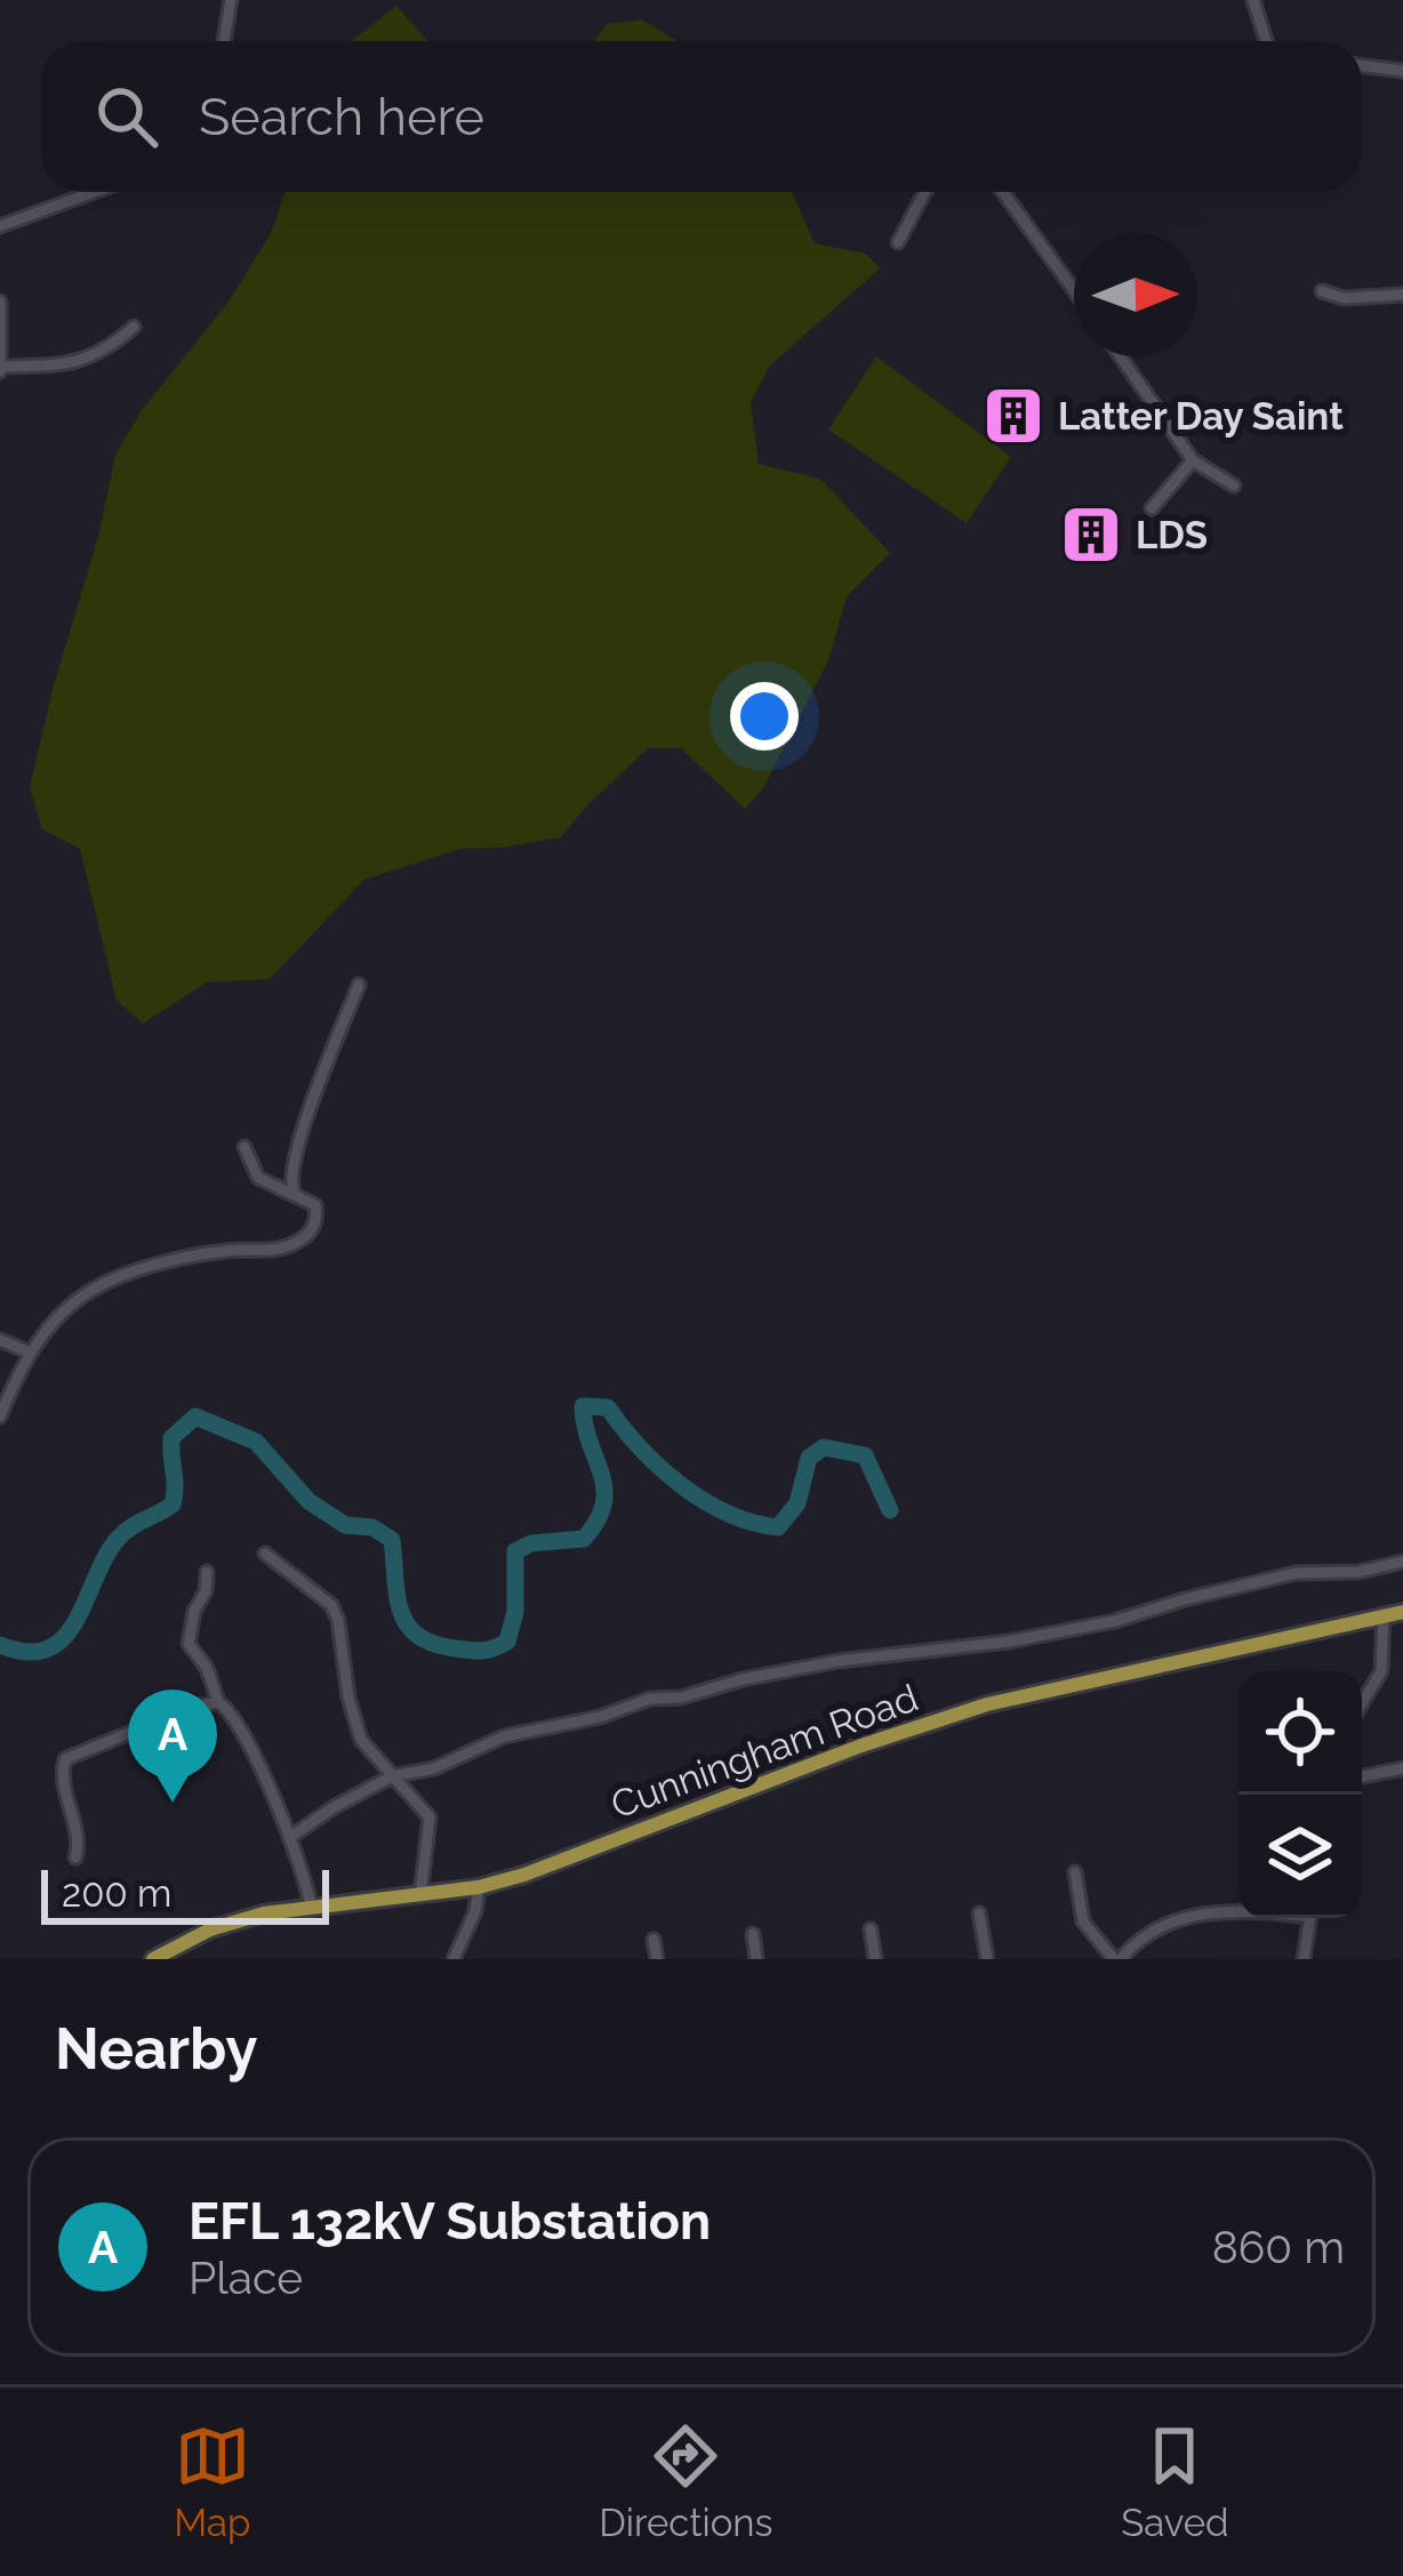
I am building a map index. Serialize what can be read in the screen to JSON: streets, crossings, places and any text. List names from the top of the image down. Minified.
{"streets":{"main road":["Cunningham Road"]},"places":{"building":["Latter Day Saint","LDS"]},"scale_bar":"200 m","north":"right","page":{"search":"Search here","pins":"A","scale":"200 m","heading":"Nearby","list":[{"mark":"A","name":"EFL 132kV Substation","note":"Place","value":"860 m"}],"nav":["Map","Directions","Saved"]}}
